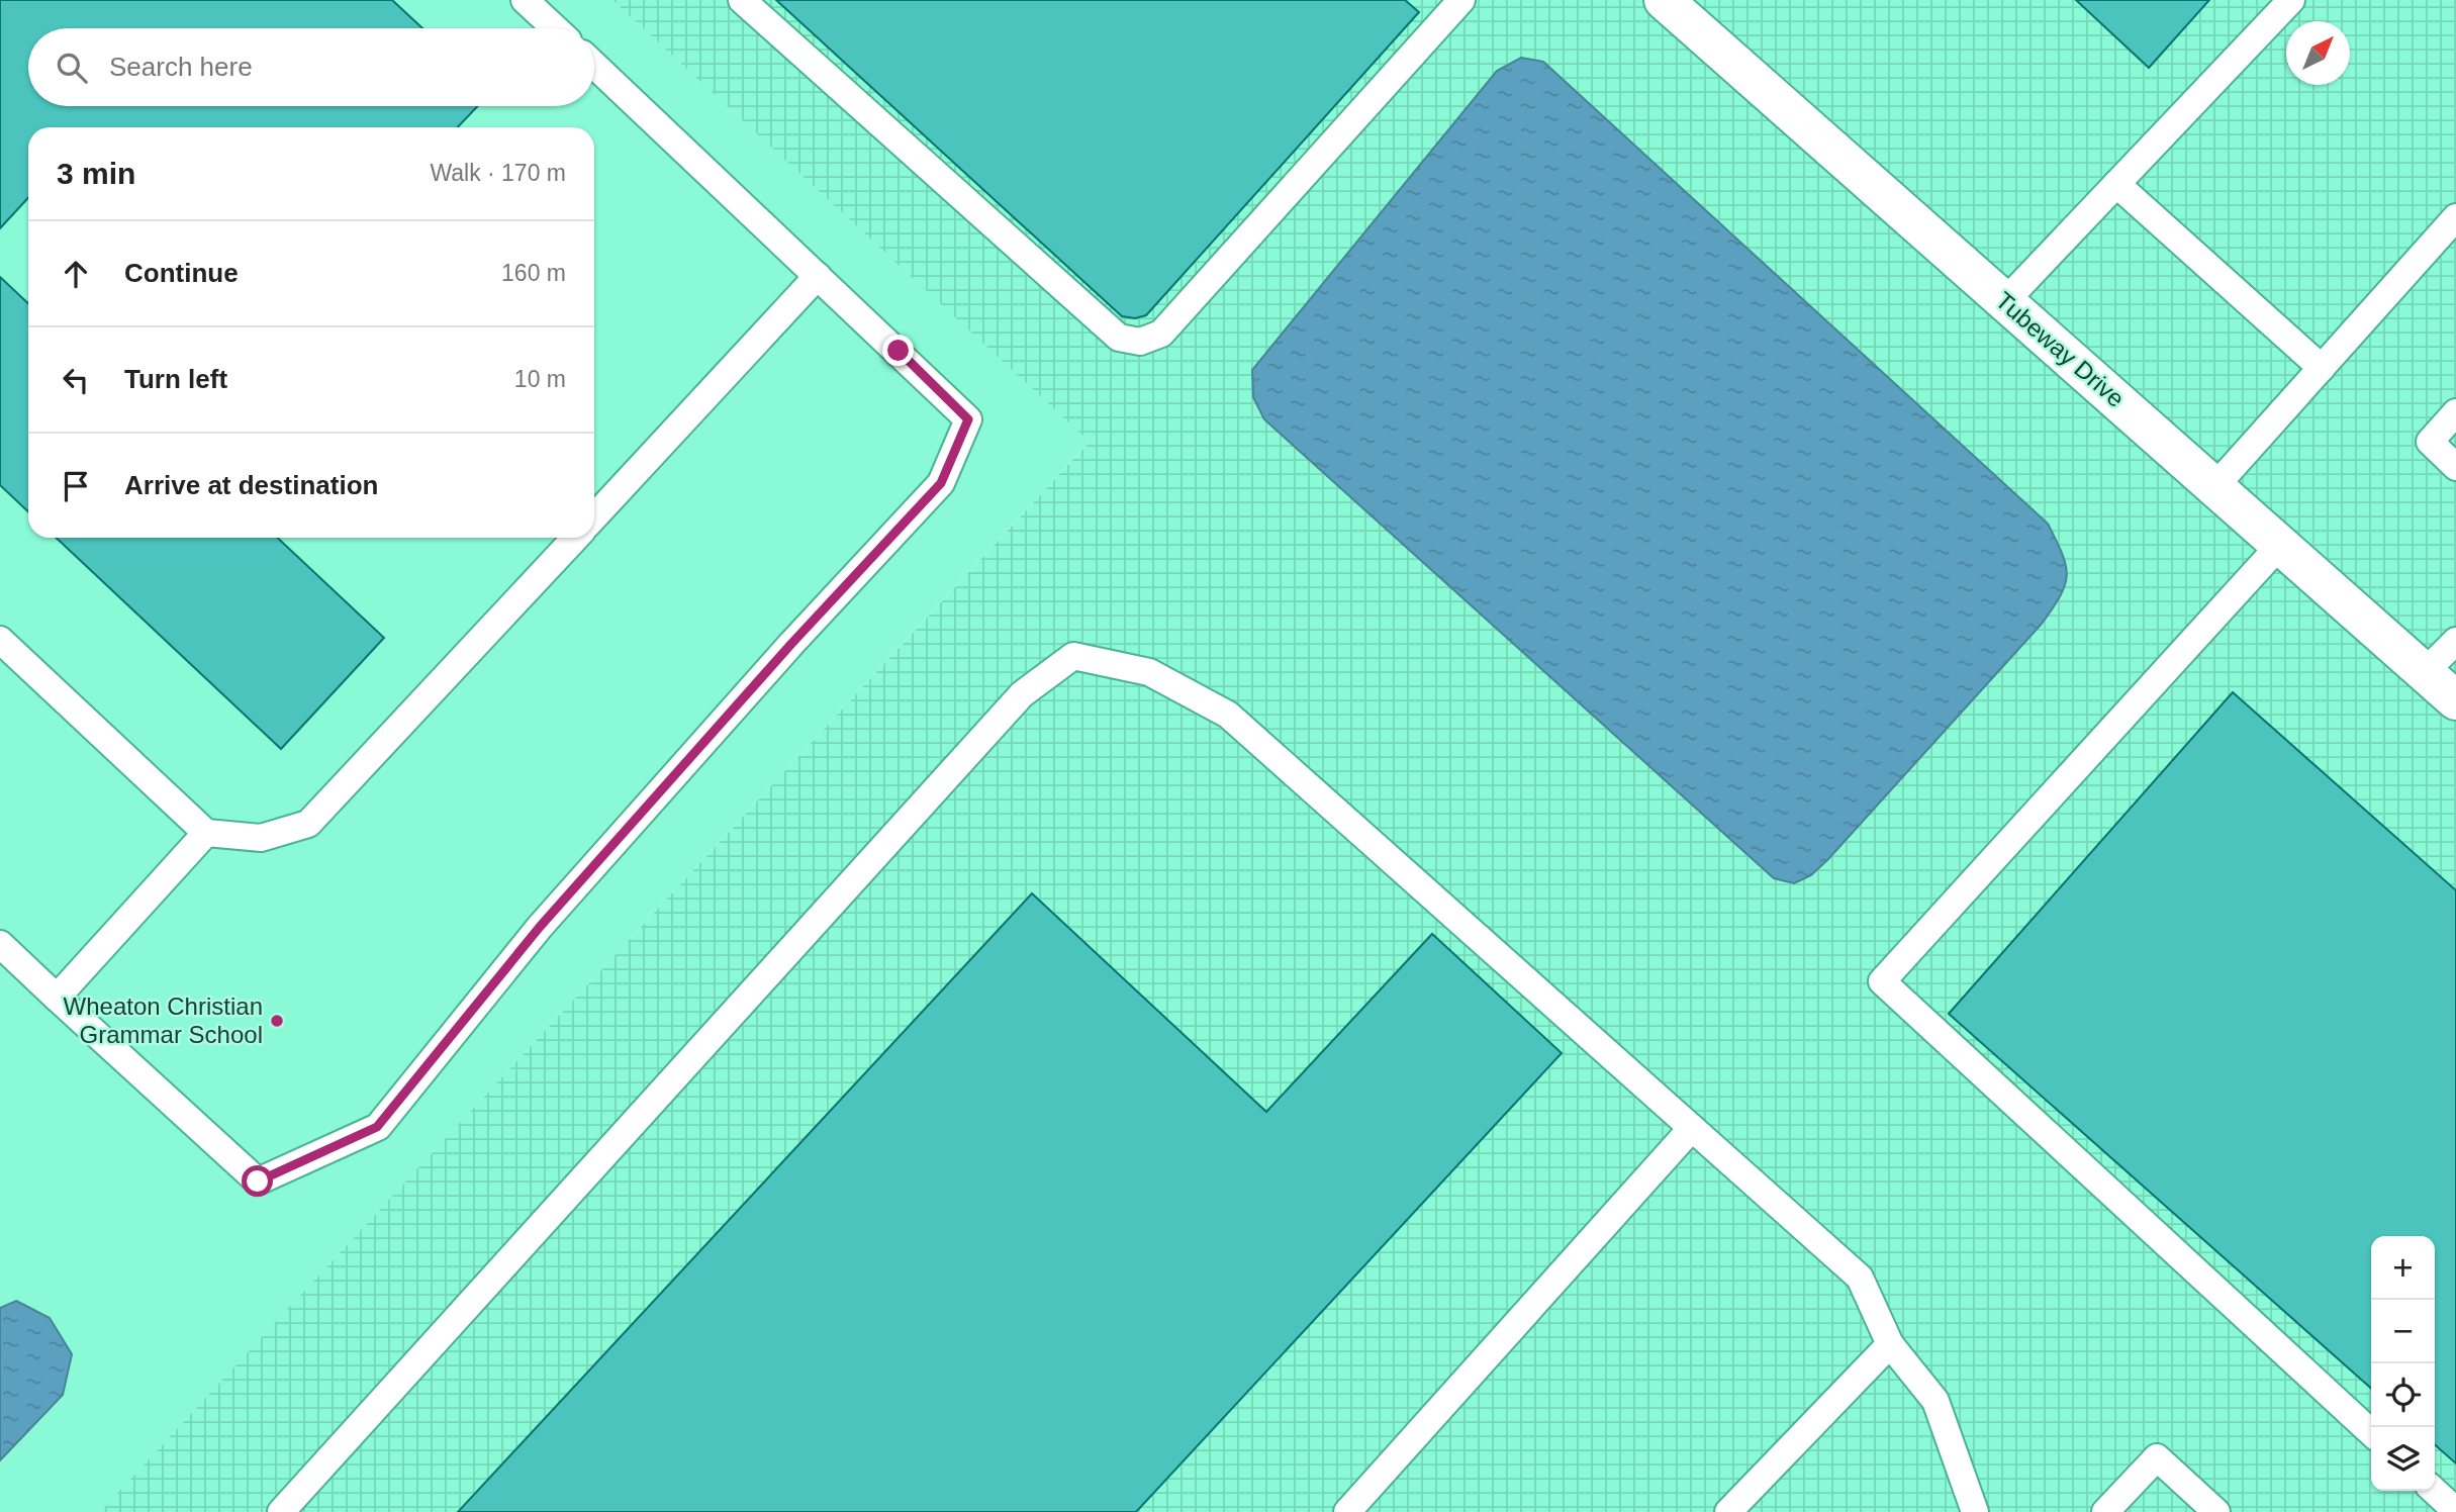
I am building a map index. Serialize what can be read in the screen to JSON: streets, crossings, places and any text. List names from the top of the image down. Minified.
{"streets":{"street":["Tubeway Drive"]},"places":["Wheaton Christian Grammar School"],"north":"top right","page":{"search":"Search here","heading":["3 min","Walk · 170 m"],"list":[["Continue","160 m"],["Turn left","10 m"],"Arrive at destination"],"map_buttons":["+","−"]}}
